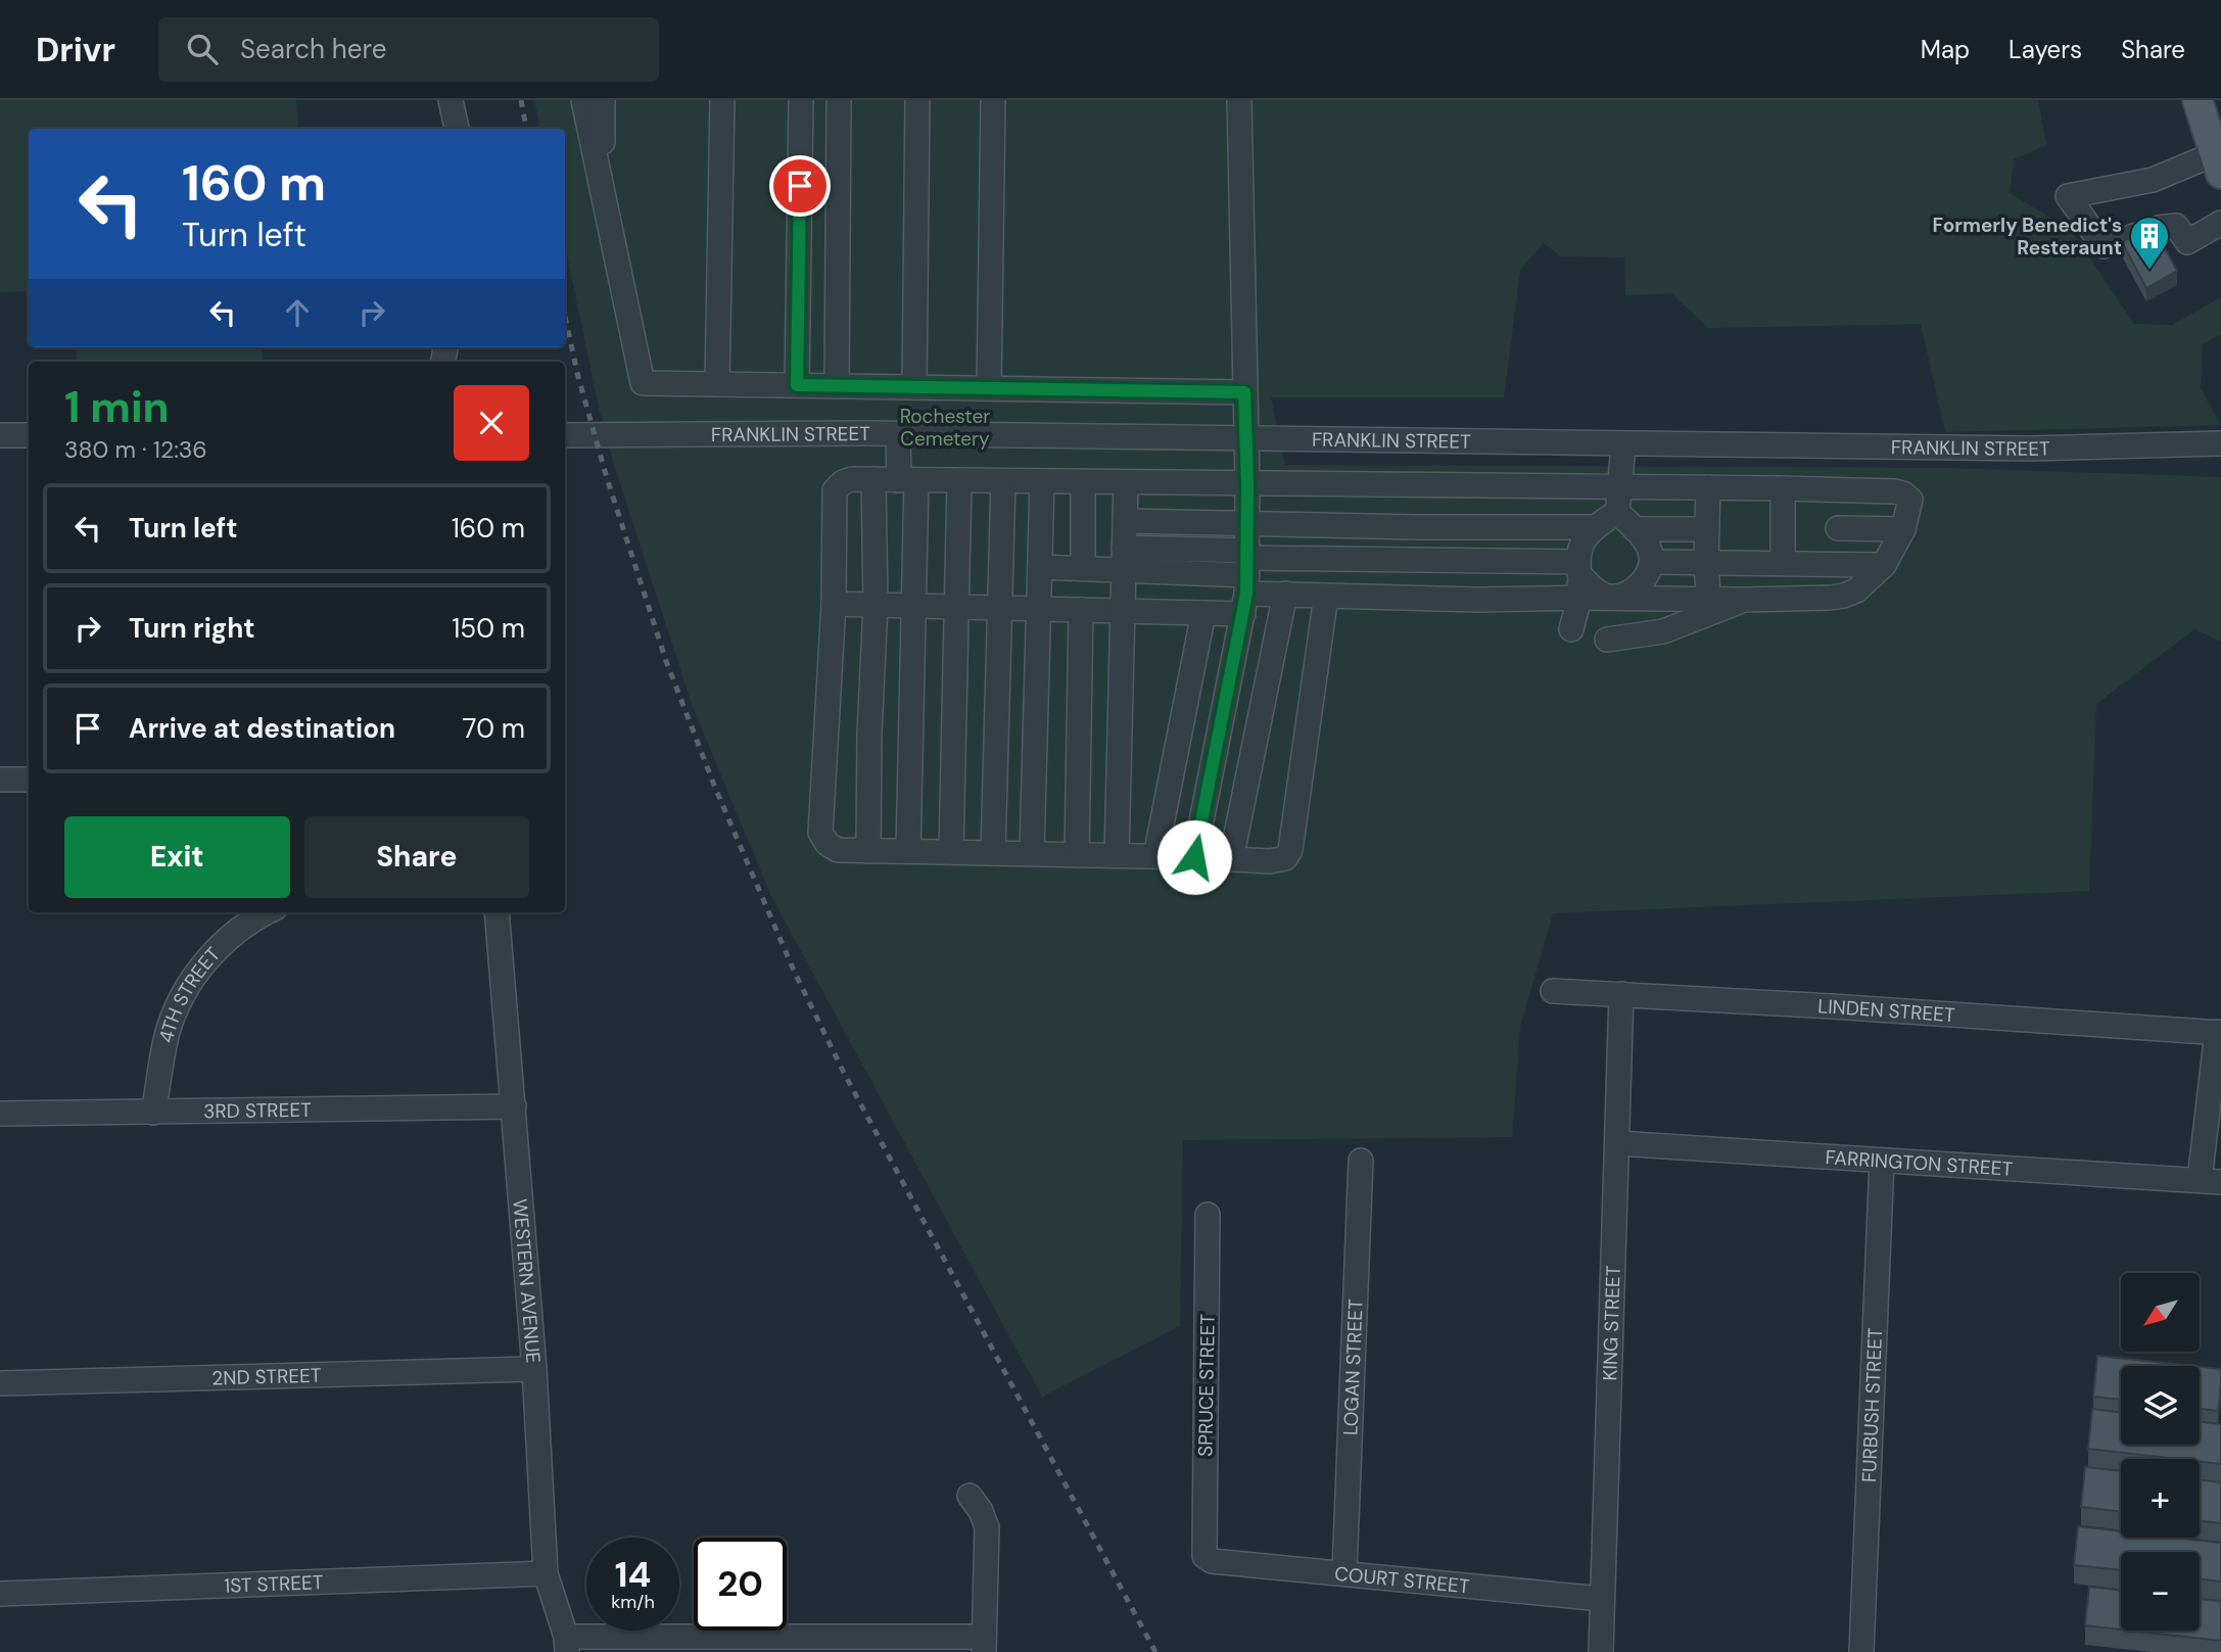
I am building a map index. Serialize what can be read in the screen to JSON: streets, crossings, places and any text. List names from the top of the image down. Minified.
{"streets":{"street":["FRANKLIN STREET","4TH STREET","LINDEN STREET","3RD STREET","FARRINGTON STREET","WESTERN AVENUE","KING STREET","LOGAN STREET","2ND STREET","SPRUCE STREET","FURBUSH STREET","COURT STREET","1ST STREET"]},"crossings":[["4TH STREET","3RD STREET"],["LINDEN STREET","KING STREET"],["3RD STREET","WESTERN AVENUE"],["FARRINGTON STREET","KING STREET"],["FARRINGTON STREET","FURBUSH STREET"],["WESTERN AVENUE","2ND STREET"],["WESTERN AVENUE","1ST STREET"],["KING STREET","COURT STREET"],["LOGAN STREET","COURT STREET"],["SPRUCE STREET","COURT STREET"]],"parks":["Rochester Cemetery"],"places":{"building":["Formerly Benedict's Resteraunt"]},"north":"bottom left","page":{"header":"Drivr","search":"Search here","nav":["Map","Layers","Share"],"turn":["160 m","Turn left"],"heading":["1 min","380 m · 12:36"],"list":[{"name":"Turn left","value":"160 m"},{"name":"Turn right","value":"150 m"},{"name":"Arrive at destination","value":"70 m"}],"buttons":["Exit","Share"],"map_buttons":["+","−"],"speed":"14 km/h","limit":"20"}}
